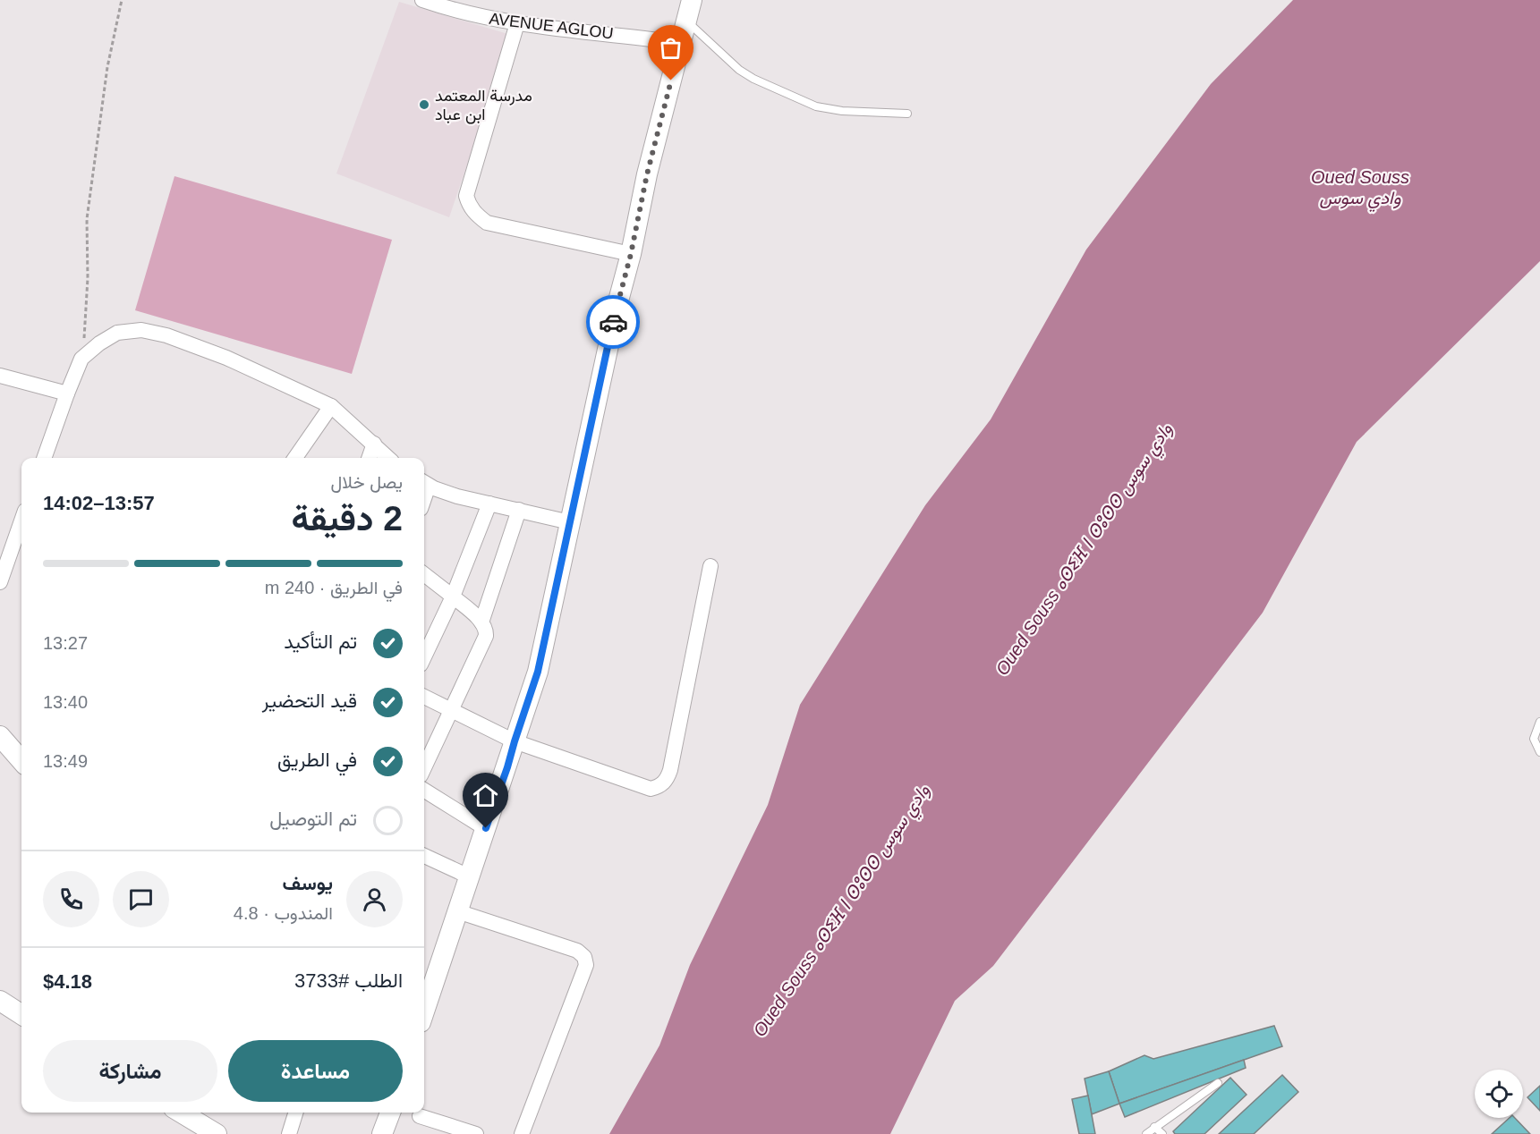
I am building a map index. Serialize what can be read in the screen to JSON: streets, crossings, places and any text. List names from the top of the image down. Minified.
{"streets":{"street":["AVENUE AGLOU"]},"water":["Oued Souss وادي سوس","Oued Souss ⴰⵙⵉⴼ ⵏ ⵙⵓⵙⵙ وادي سوس"],"places":["مدرسة المعتمد ابن عباد"],"page":{"heading":["2 دقيقة","يصل خلال","13:57–14:02"],"panel":["يوسف","المندوب · 4.8","الطلب #3733","$4.18"],"bar":"في الطريق · 240 m","list":[["تم التأكيد","13:27"],["قيد التحضير","13:40"],["في الطريق","13:49"],"تم التوصيل"],"buttons":["مساعدة","مشاركة"]}}
